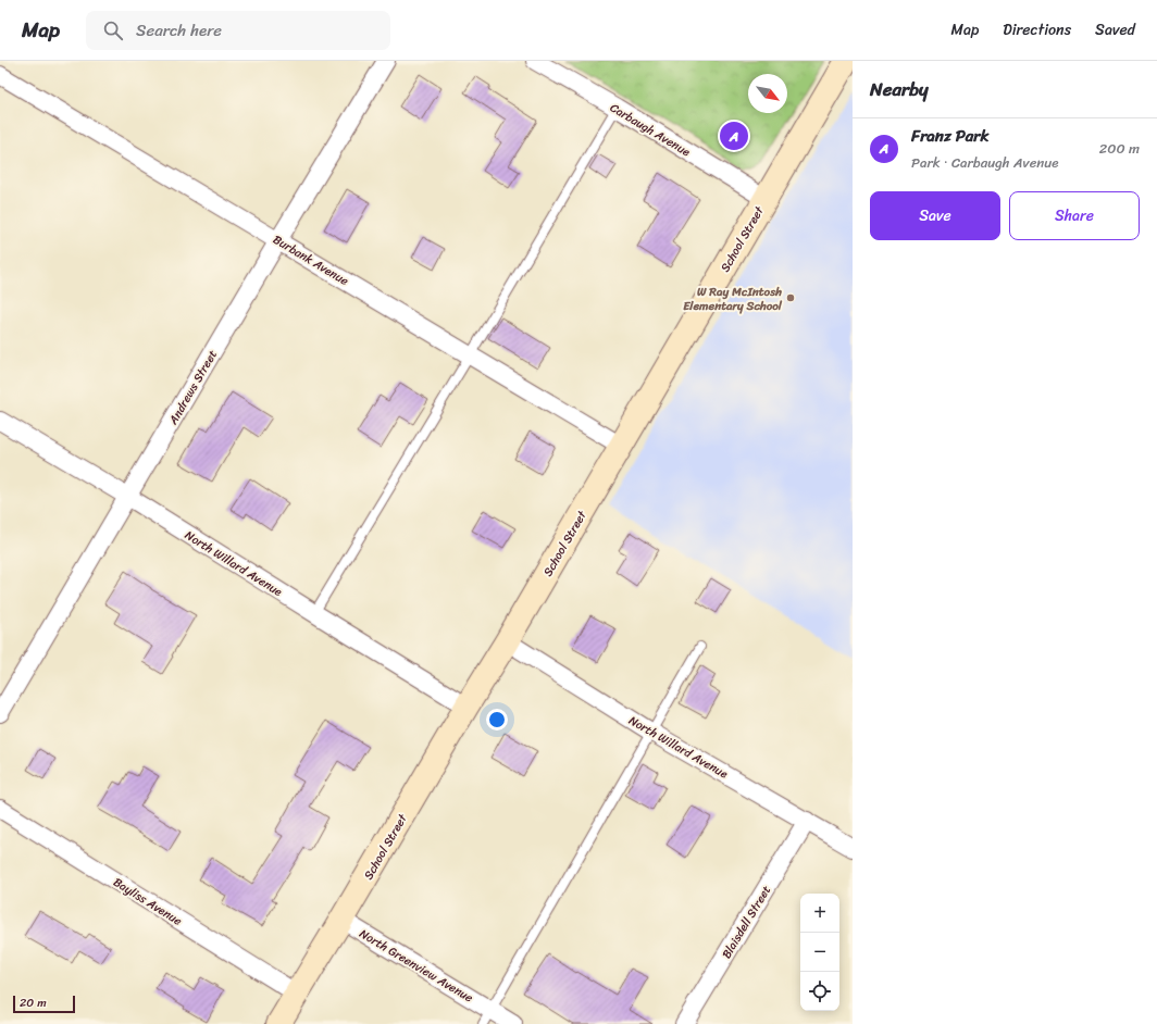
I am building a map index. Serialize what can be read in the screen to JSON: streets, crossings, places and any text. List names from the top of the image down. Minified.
{"streets":{"main road":["School Street"],"street":["Carbaugh Avenue","Burbank Avenue","Andrews Street","North Willard Avenue","Bayliss Avenue","Blaisdell Street","North Greenview Avenue"]},"crossings":[["Carbaugh Avenue","School Street"],["School Street","Burbank Avenue"],["School Street","North Willard Avenue"],["School Street","Bayliss Avenue"],["School Street","North Greenview Avenue"],["Burbank Avenue","Andrews Street"],["Andrews Street","North Willard Avenue"],["North Willard Avenue","Blaisdell Street"]],"places":["W Ray McIntosh Elementary School"],"scale_bar":"20 m","north":"bottom right","page":{"header":"Map","search":"Search here","nav":["Map","Directions","Saved"],"heading":"Nearby","list":[{"mark":"A","name":"Franz Park","note":"Park · Carbaugh Avenue","value":"200 m"}],"pins":"A","buttons":["Save","Share"],"map_buttons":["+","−"],"scale":"20 m"}}
